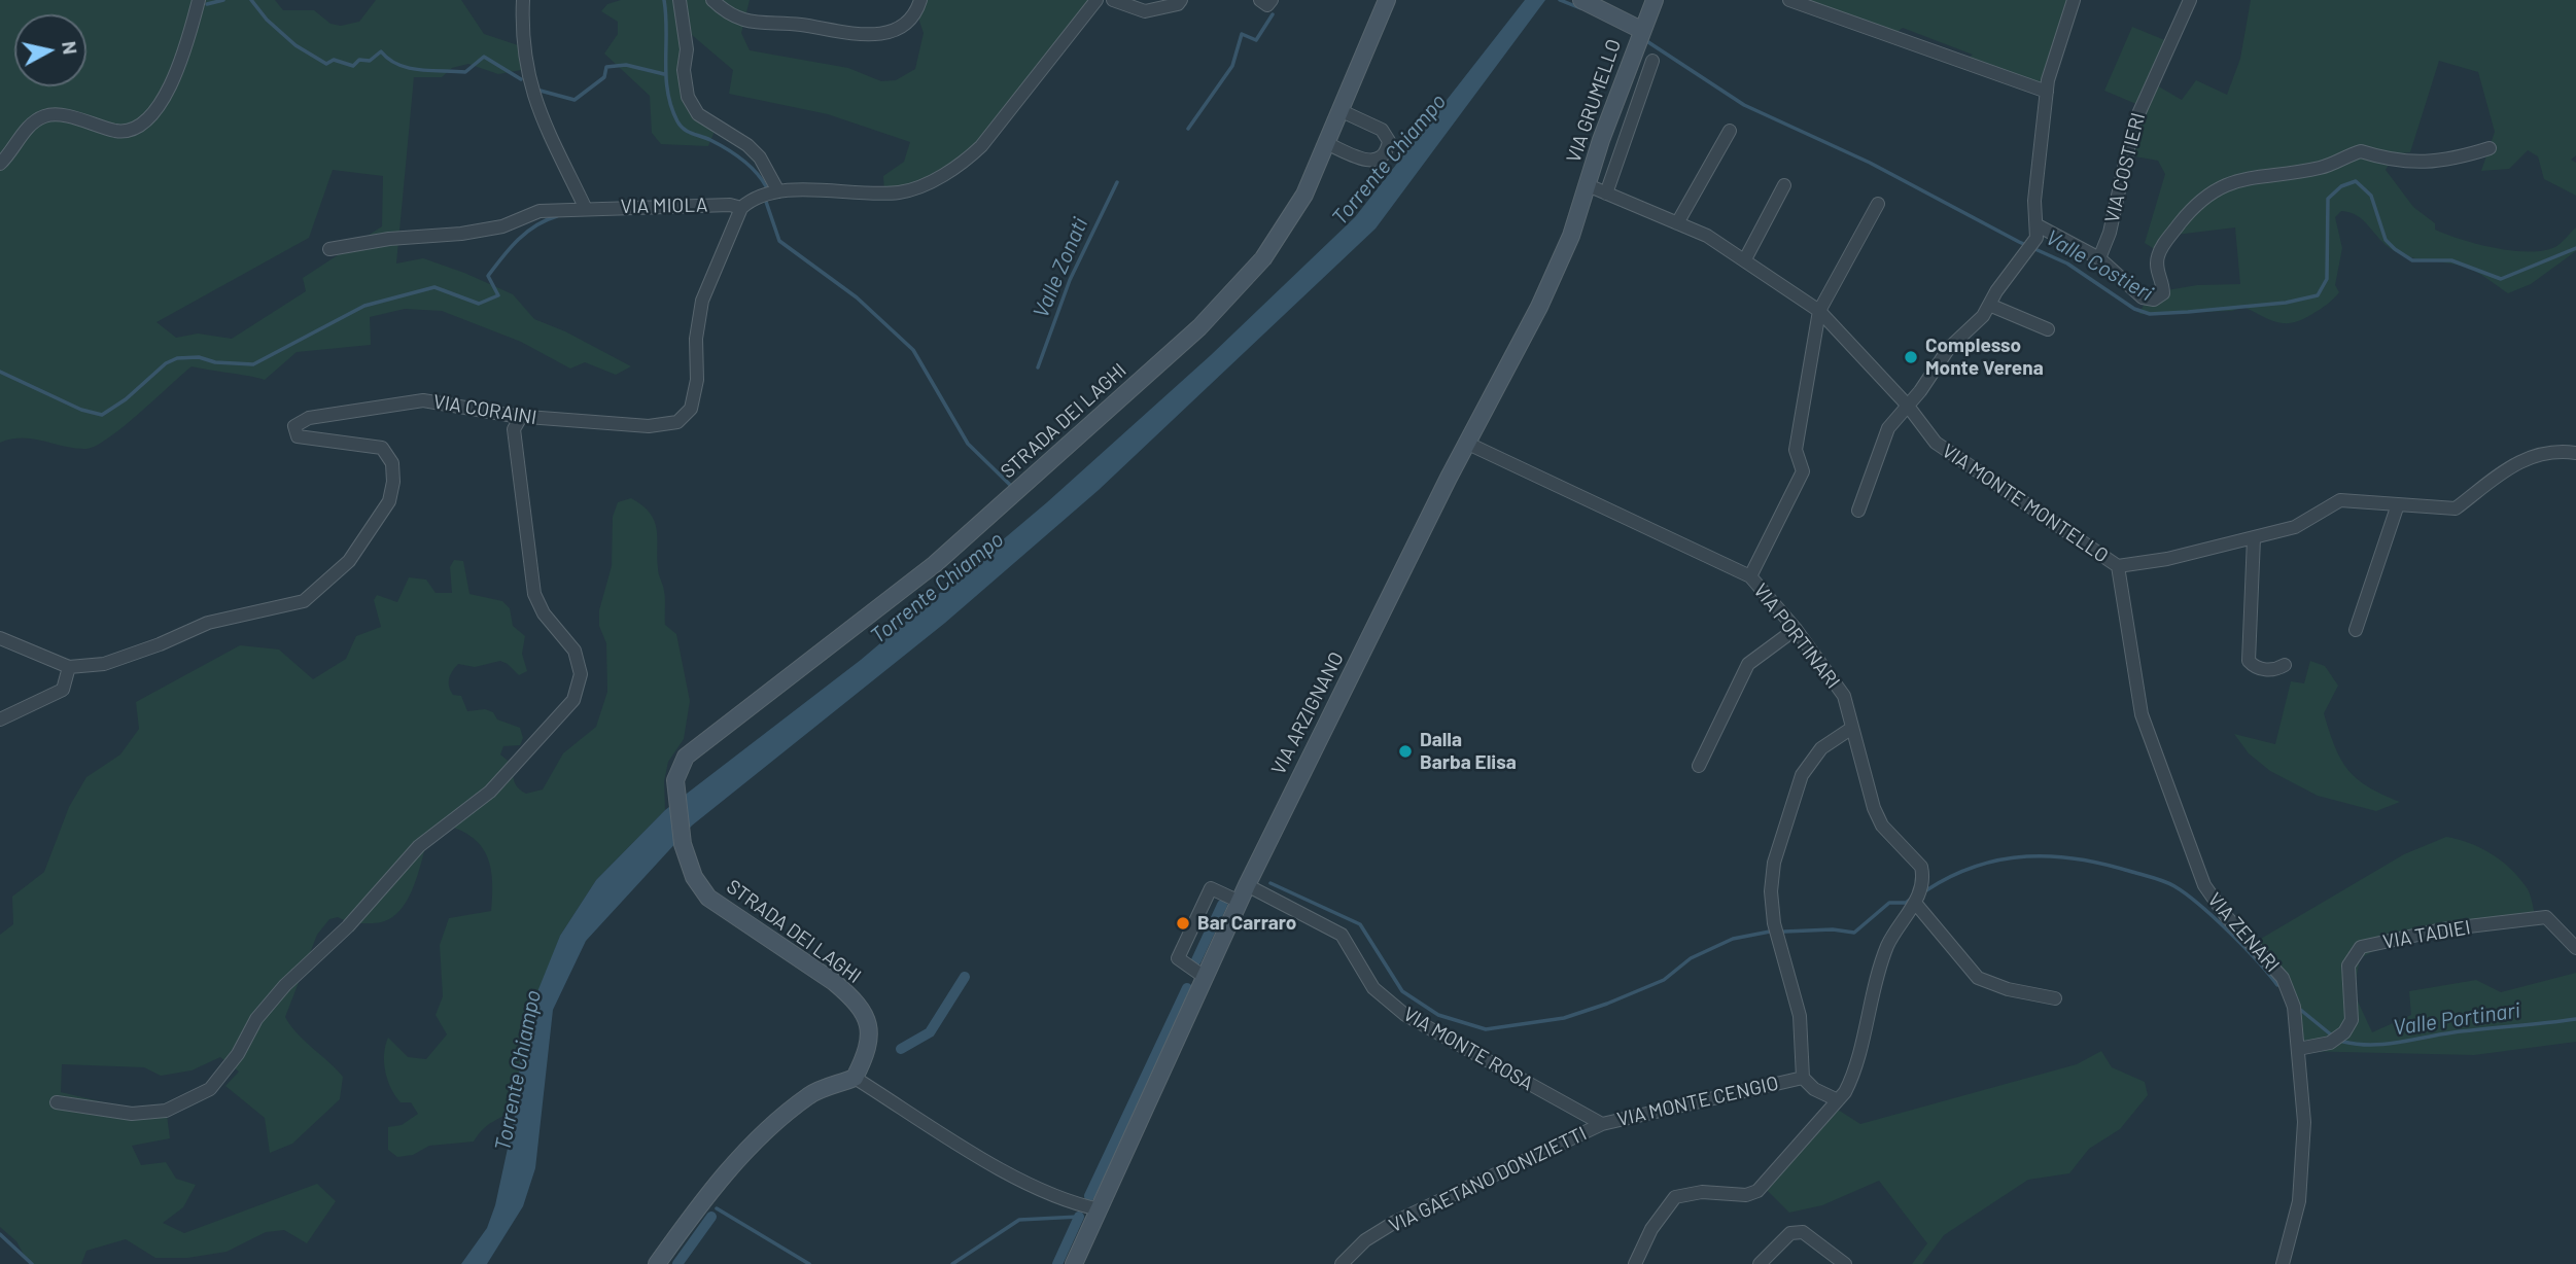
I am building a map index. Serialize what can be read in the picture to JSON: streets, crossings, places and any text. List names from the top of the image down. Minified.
{"streets":{"street":["VIA GRUMELLO","VIA COSTIERI","VIA MIOLA","VIA CORAINI","STRADA DEI LAGHI","VIA MONTE MONTELLO","VIA PORTINARI","VIA ARZIGNANO","VIA ZENARI","VIA TADIEI","VIA MONTE ROSA","VIA MONTE CENGIO","VIA GAETANO DONIZIETTI"]},"crossings":[["VIA GRUMELLO","VIA MONTE MONTELLO"],["VIA GRUMELLO","VIA ARZIGNANO"],["VIA MIOLA","VIA CORAINI"],["VIA MONTE MONTELLO","VIA ARZIGNANO"],["VIA MONTE MONTELLO","VIA ZENARI"],["VIA PORTINARI","VIA ARZIGNANO"],["VIA PORTINARI","VIA MONTE CENGIO"],["VIA ARZIGNANO","VIA MONTE ROSA"],["VIA ZENARI","VIA TADIEI"],["VIA MONTE ROSA","VIA MONTE CENGIO"],["VIA MONTE ROSA","VIA GAETANO DONIZIETTI"],["VIA MONTE CENGIO","VIA GAETANO DONIZIETTI"]],"water":["Torrente Chiampo","Valle Costieri","Valle Zonati","Valle Portinari"],"places":["Complesso Monte Verena","Dalla Barba Elisa","Bar Carraro"],"north":"right"}
